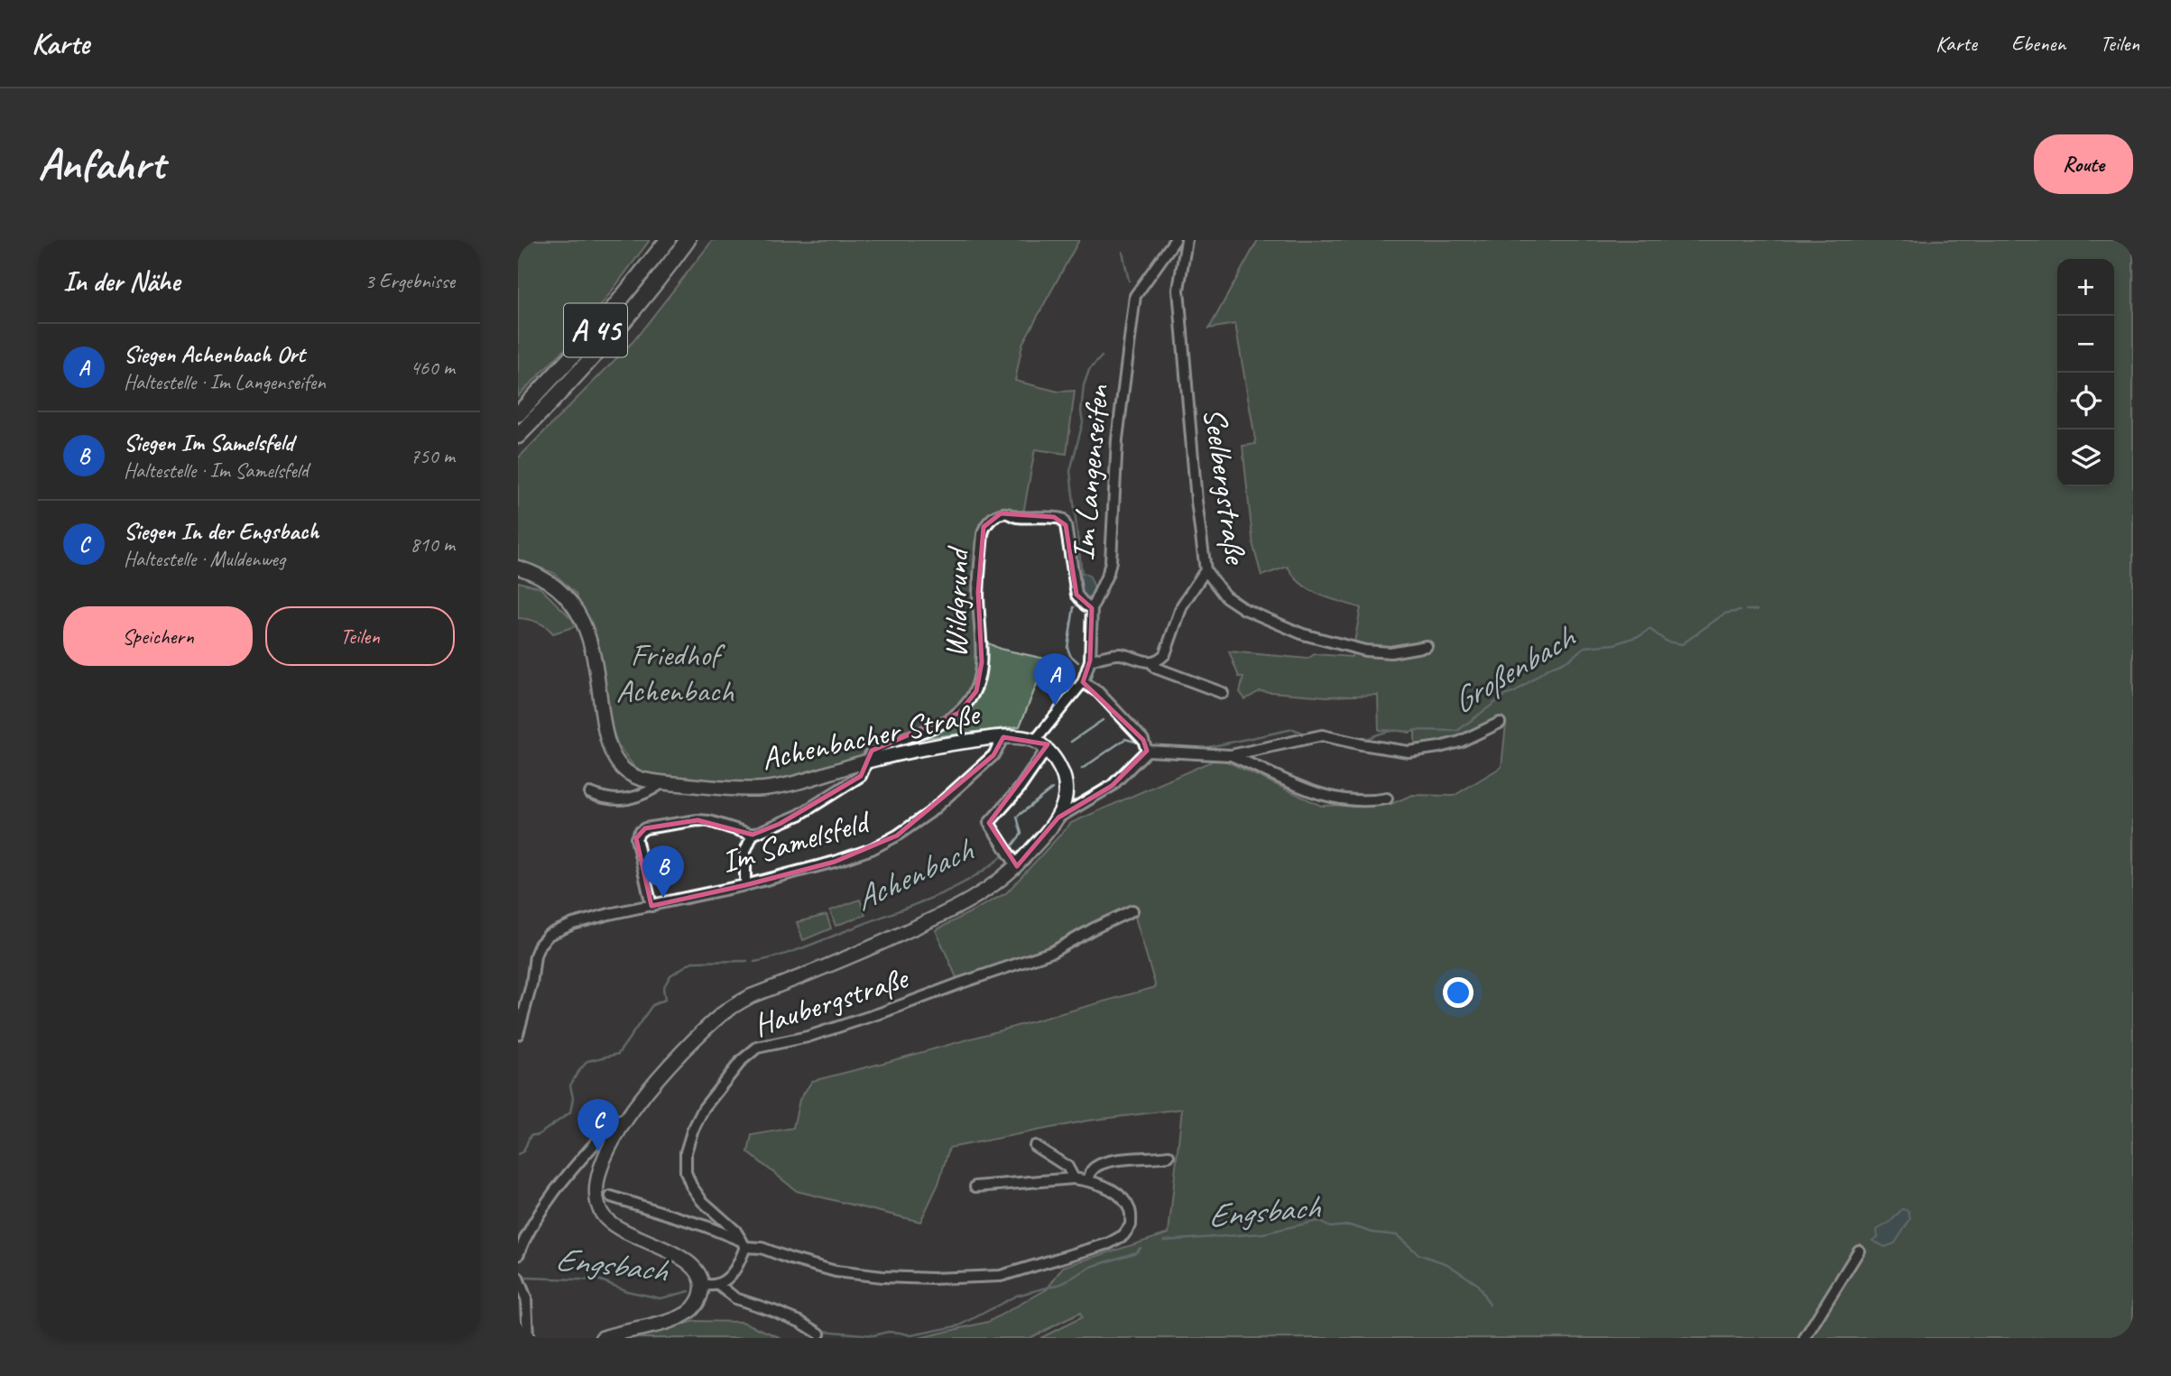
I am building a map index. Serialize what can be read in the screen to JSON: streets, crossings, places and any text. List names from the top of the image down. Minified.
{"streets":{"highway":["A 45"],"main road":["Achenbacher Straße"],"street":["Im Langenseifen","Seelbergstraße","Wildgrund","Im Samelsfeld","Haubergstraße"]},"crossings":[["Im Langenseifen","Wildgrund"],["Im Langenseifen","Achenbacher Straße"],["Wildgrund","Achenbacher Straße"],["Achenbacher Straße","Im Samelsfeld"]],"water":["Großenbach","Achenbach","Engsbach"],"parks":["Friedhof Achenbach"],"page":{"header":"Karte","nav":["Karte","Ebenen","Teilen"],"buttons":["Route",["Speichern","Teilen"]],"title":"Anfahrt","heading":["In der Nähe","3 Ergebnisse"],"map_buttons":["+","−"],"list":[{"mark":"A","name":"Siegen Achenbach Ort","note":"Haltestelle · Im Langenseifen","value":"460 m"},{"mark":"B","name":"Siegen Im Samelsfeld","note":"Haltestelle · Im Samelsfeld","value":"750 m"},{"mark":"C","name":"Siegen In der Engsbach","note":"Haltestelle · Muldenweg","value":"810 m"}],"pins":["A","B","C"]}}
